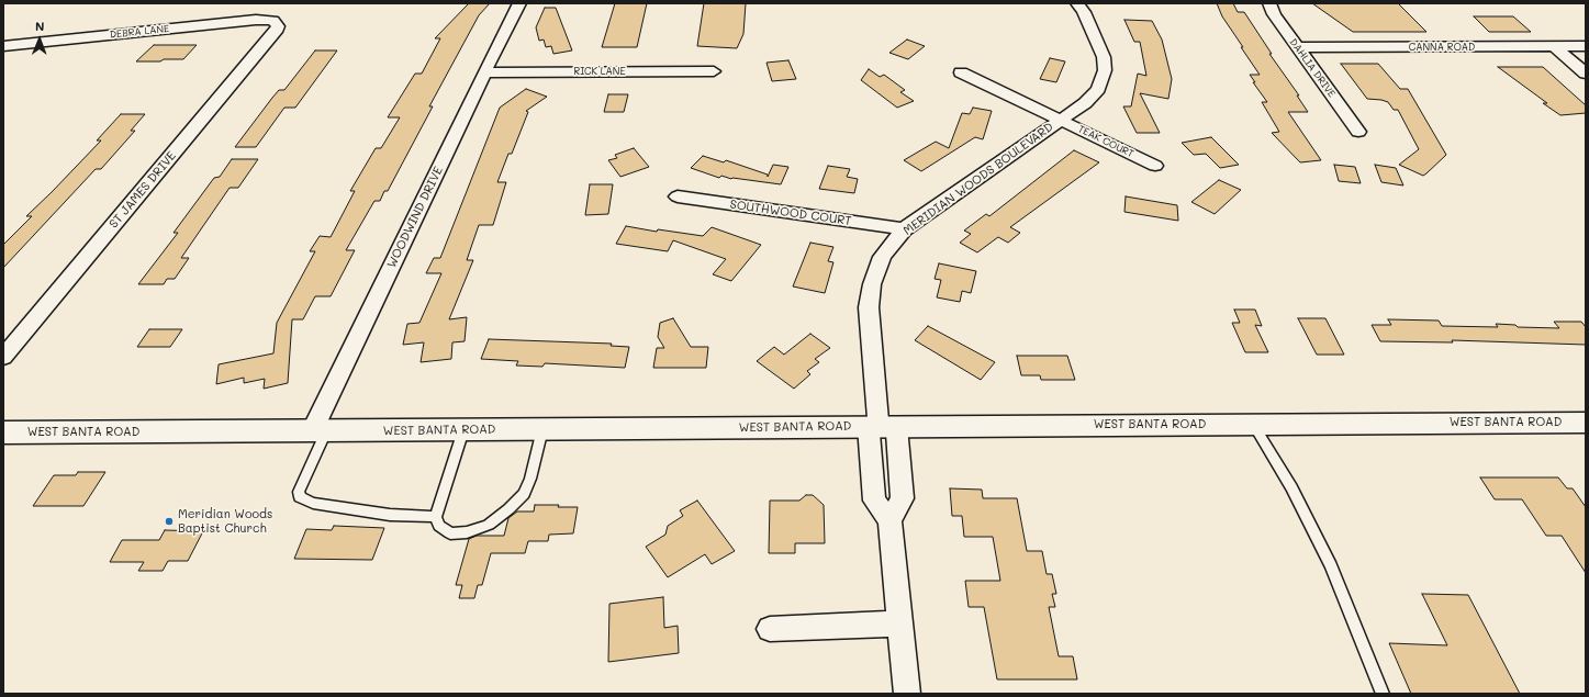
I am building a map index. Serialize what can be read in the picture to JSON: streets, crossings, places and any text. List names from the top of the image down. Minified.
{"streets":{"street":["DEBRA LANE","CANNA ROAD","DAHLIA DRIVE","RICK LANE","TEAK COURT","MERIDIAN WOODS BOULEVARD","ST JAMES DRIVE","SOUTHWOOD COURT","WOODWIND DRIVE","WEST BANTA ROAD"]},"crossings":[["DEBRA LANE","ST JAMES DRIVE"],["CANNA ROAD","DAHLIA DRIVE"],["RICK LANE","WOODWIND DRIVE"],["TEAK COURT","MERIDIAN WOODS BOULEVARD"],["MERIDIAN WOODS BOULEVARD","SOUTHWOOD COURT"],["MERIDIAN WOODS BOULEVARD","WEST BANTA ROAD"],["WOODWIND DRIVE","WEST BANTA ROAD"]],"places":["Meridian Woods Baptist Church"],"north":"top"}
